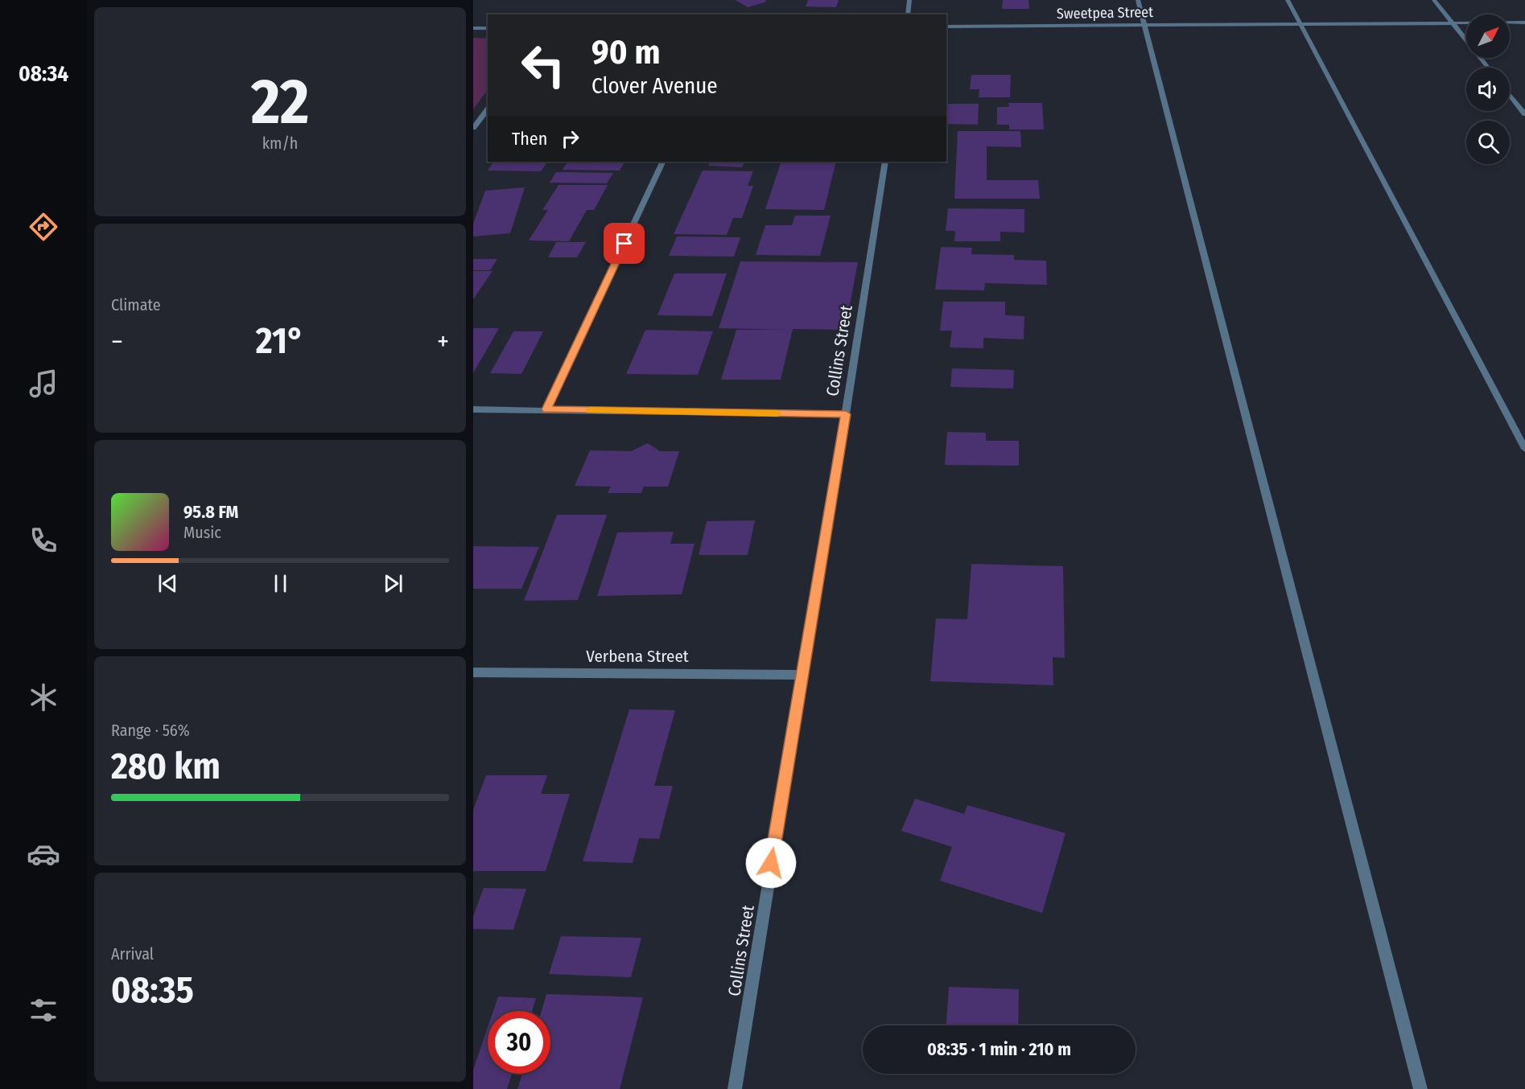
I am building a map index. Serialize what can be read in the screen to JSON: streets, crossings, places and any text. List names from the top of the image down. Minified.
{"streets":{"street":["Sweetpea Street","Collins Street","Verbena Street"]},"crossings":[["Collins Street","Verbena Street"]],"north":"top right","page":{"tabs":"08:34","tile":[["22","km/h"],"Climate",["Range · 56%","280 km"],["Arrival","08:35"]],"turn":["90 m","Clover Avenue"],"then":"Then","heat":["−","21°","+"],"song":["95.8 FM","Music"],"limit":"30","trip":"08:35 · 1 min · 210 m"}}
